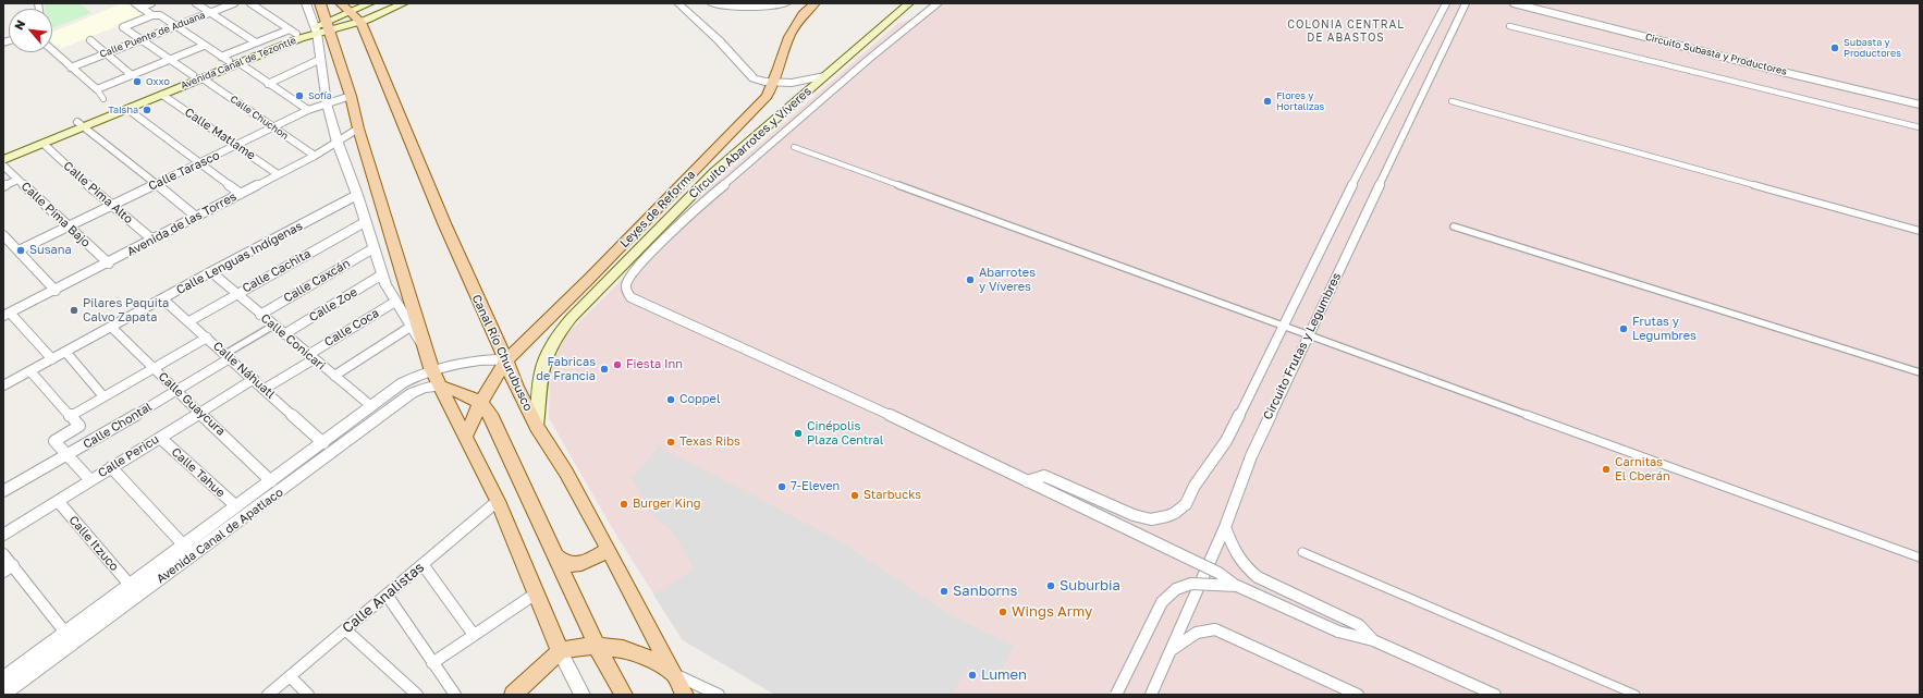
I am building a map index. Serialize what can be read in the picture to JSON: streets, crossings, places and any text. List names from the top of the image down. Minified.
{"streets":{"main road":["Avenida Canal de Tezontle","Circuito Abarrotes y Víveres","Leyes de Reforma","Canal Río Churubusco"],"street":["Calle Puente de Aduana","Circuito Subasta y Productores","Calle Chuchon","Calle Matlame","Calle Tarasco","Calle Pima Alto","Calle Pima Bajo","Avenida de las Torres","Calle Lenguas Indígenas","Calle Cachita","Calle Caxcán","Calle Zoe","Calle Coca","Calle Conicari","Circuito Frutas y Legumbres","Calle Náhuatl","Calle Guaycura","Calle Chontal","Calle Pericu","Calle Tahue","Avenida Canal de Apatlaco","Calle Itzuco","Calle Analistas"]},"crossings":[["Calle Puente de Aduana","Calle Chuchon"],["Avenida Canal de Tezontle","Calle Chuchon"],["Avenida Canal de Tezontle","Calle Matlame"],["Avenida Canal de Tezontle","Calle Pima Alto"],["Avenida Canal de Tezontle","Canal Río Churubusco"],["Calle Chuchon","Calle Tarasco"],["Calle Chuchon","Avenida de las Torres"],["Calle Matlame","Calle Tarasco"],["Calle Matlame","Avenida de las Torres"],["Circuito Abarrotes y Víveres","Canal Río Churubusco"],["Calle Tarasco","Calle Pima Alto"],["Calle Tarasco","Calle Pima Bajo"],["Calle Pima Alto","Avenida de las Torres"],["Leyes de Reforma","Canal Río Churubusco"],["Leyes de Reforma","Avenida Canal de Apatlaco"],["Calle Pima Bajo","Avenida de las Torres"],["Calle Lenguas Indígenas","Calle Náhuatl"],["Calle Lenguas Indígenas","Calle Guaycura"],["Calle Cachita","Calle Conicari"],["Calle Cachita","Calle Náhuatl"],["Calle Caxcán","Calle Conicari"],["Calle Zoe","Calle Conicari"],["Calle Coca","Calle Conicari"],["Calle Coca","Calle Náhuatl"],["Calle Conicari","Avenida Canal de Apatlaco"],["Canal Río Churubusco","Avenida Canal de Apatlaco"],["Calle Náhuatl","Calle Chontal"],["Calle Náhuatl","Calle Pericu"],["Calle Náhuatl","Avenida Canal de Apatlaco"],["Calle Guaycura","Calle Chontal"],["Calle Guaycura","Calle Pericu"],["Calle Guaycura","Avenida Canal de Apatlaco"],["Calle Pericu","Calle Tahue"],["Calle Pericu","Calle Itzuco"],["Calle Tahue","Avenida Canal de Apatlaco"],["Avenida Canal de Apatlaco","Calle Itzuco"]],"districts":["COLONIA CENTRAL DE ABASTOS"],"places":["Subasta y Productores","Oxxo","Sofía","Flores y Hortalizas","Taisha","Susana","Abarrotes y Víveres","Pilares Paquita Calvo Zapata","Frutas y Legumbres","Fiesta Inn","Fabricas de Francia","Coppel","Cinépolis Plaza Central","Texas Ribs","Carnitas El Cberán","7-Eleven","Starbucks","Burger King","Suburbia","Sanborns","Wings Army","Lumen"],"north":"top left"}
